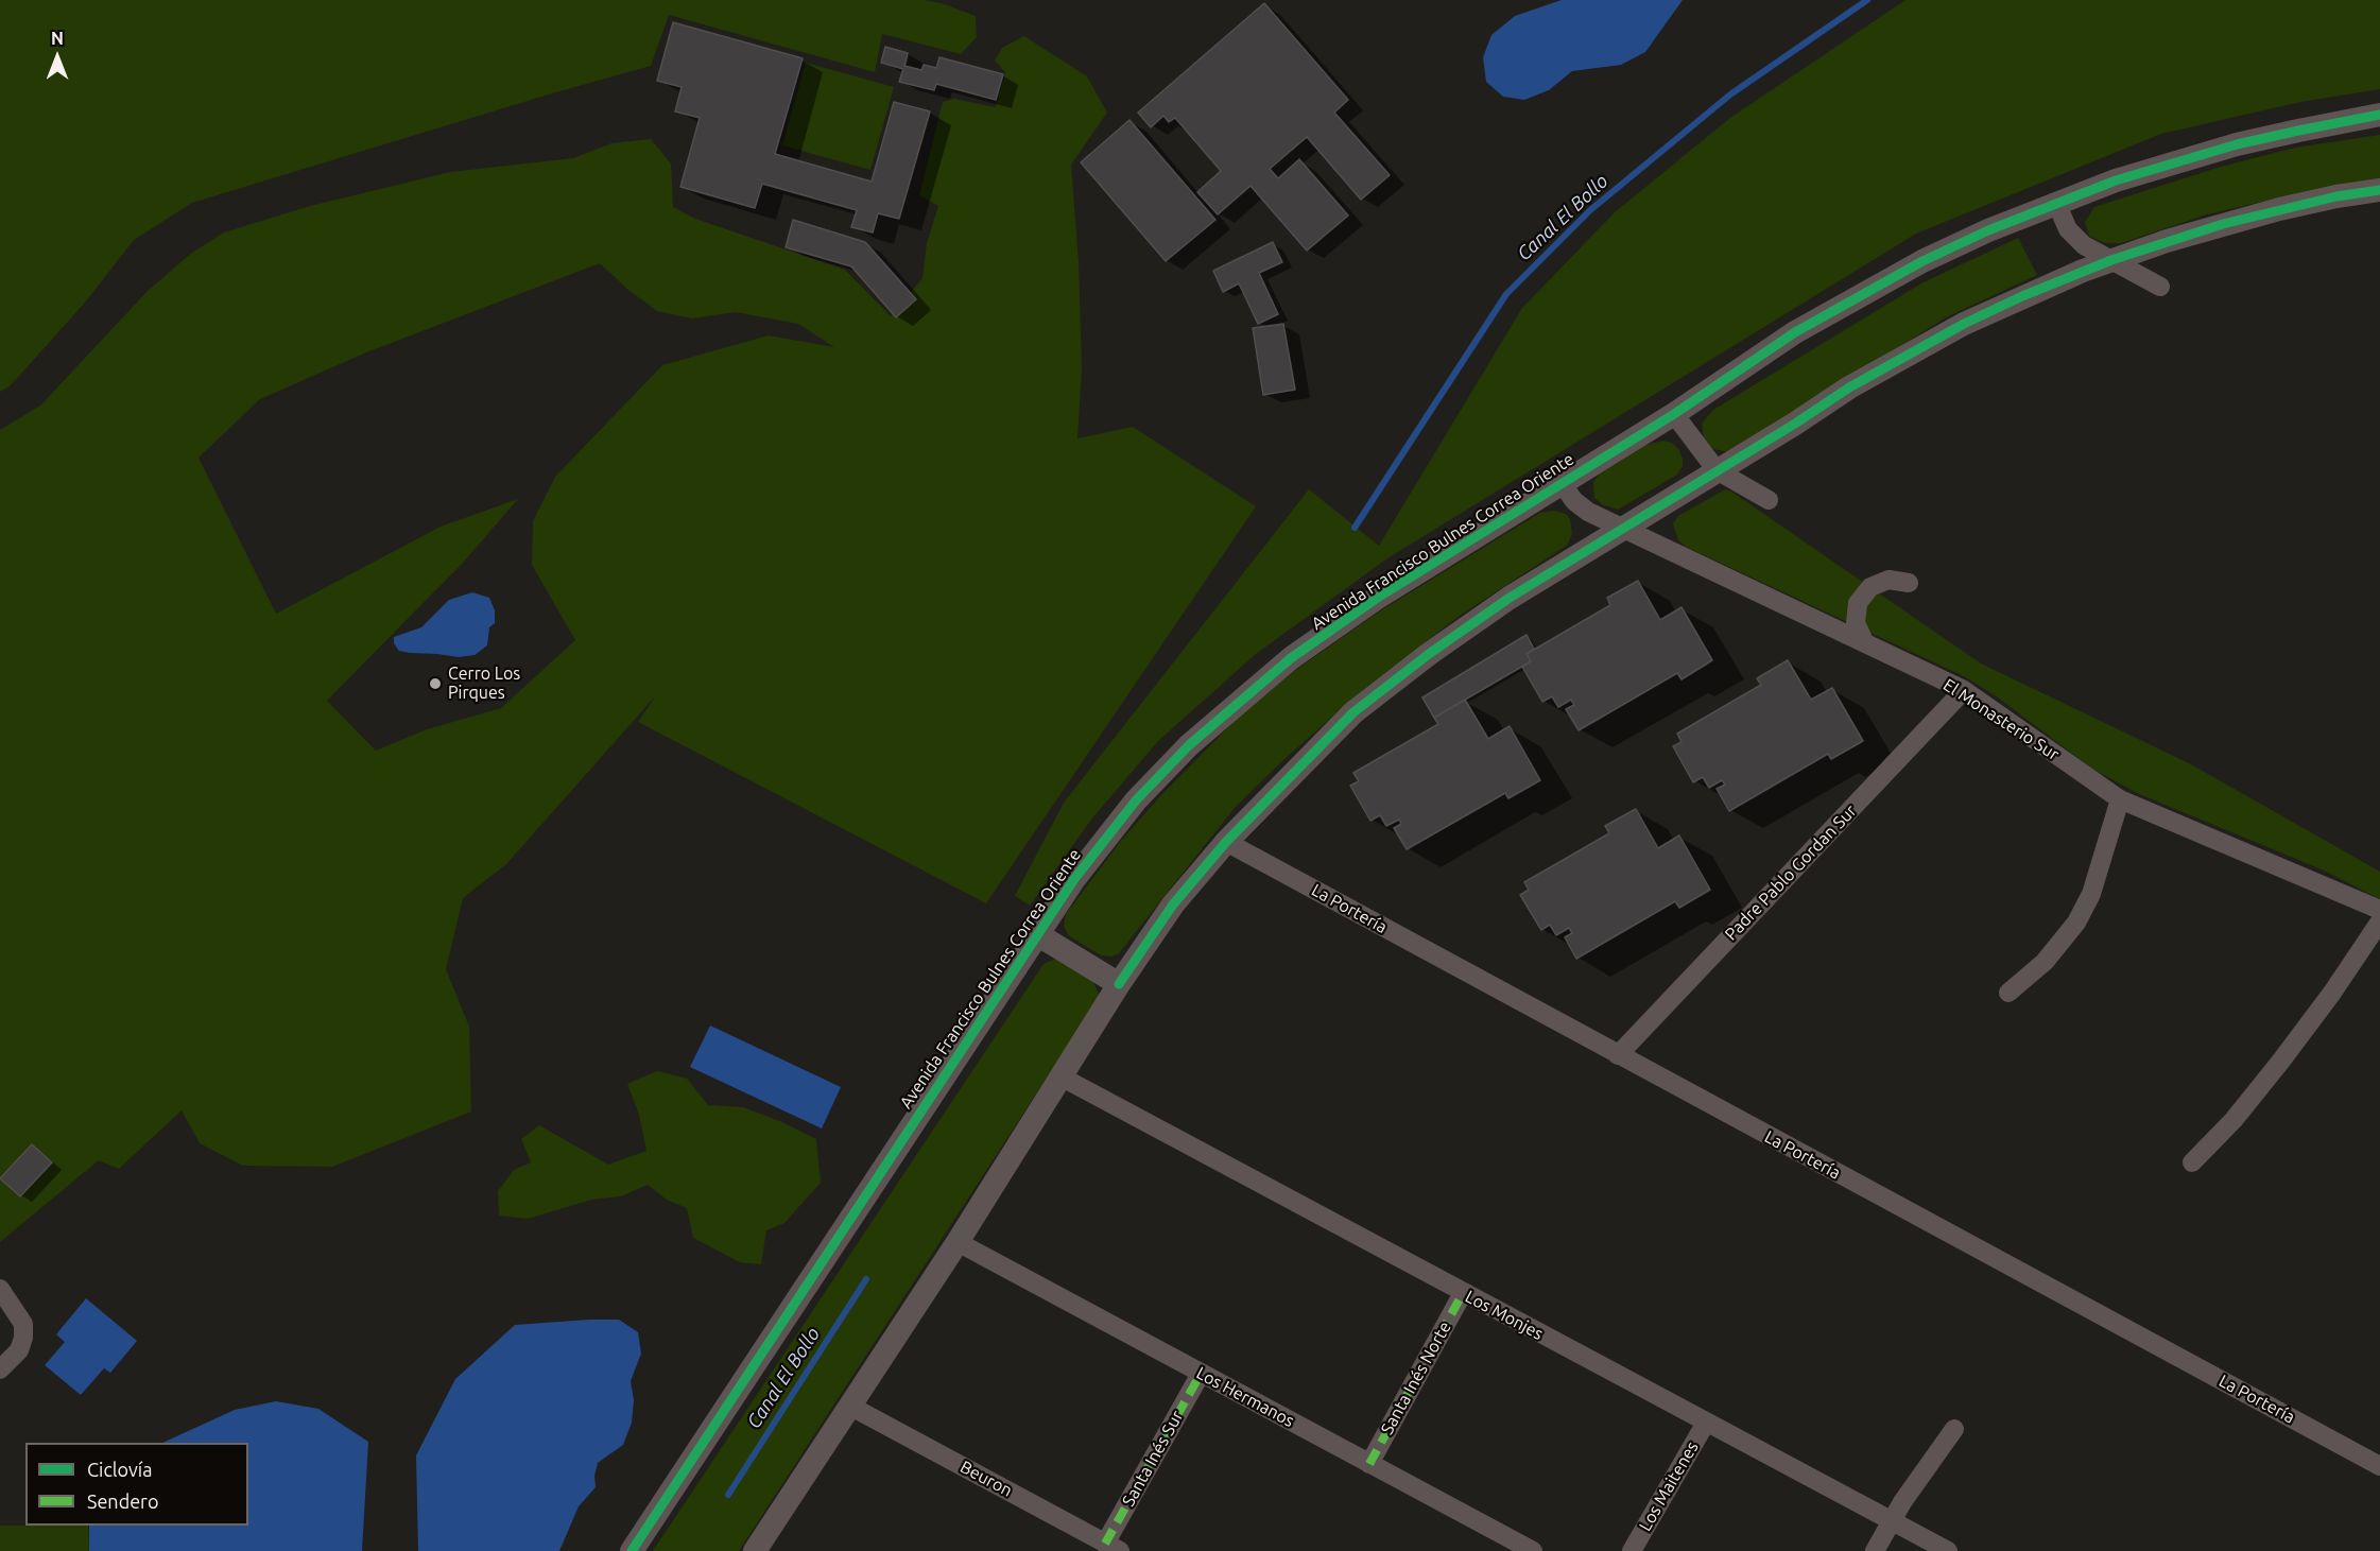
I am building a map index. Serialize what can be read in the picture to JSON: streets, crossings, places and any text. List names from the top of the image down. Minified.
{"streets":{"street":["Avenida Francisco Bulnes Correa Oriente","El Monasterio Sur","Padre Pablo Gordan Sur","La Portería","Los Monjes","Santa Inés Norte","Los Hermanos","Santa Inés Sur","Beuron","Los Maitenes"]},"crossings":[["Avenida Francisco Bulnes Correa Oriente","El Monasterio Sur"],["El Monasterio Sur","Padre Pablo Gordan Sur"],["Padre Pablo Gordan Sur","La Portería"],["Los Monjes","Santa Inés Norte"],["Los Monjes","Los Maitenes"],["Santa Inés Norte","Los Hermanos"],["Los Hermanos","Santa Inés Sur"],["Santa Inés Sur","Beuron"]],"water":["Canal El Bollo"],"places":["Cerro Los Pirques"],"legend":["Ciclovía","Sendero"],"north":"top"}
